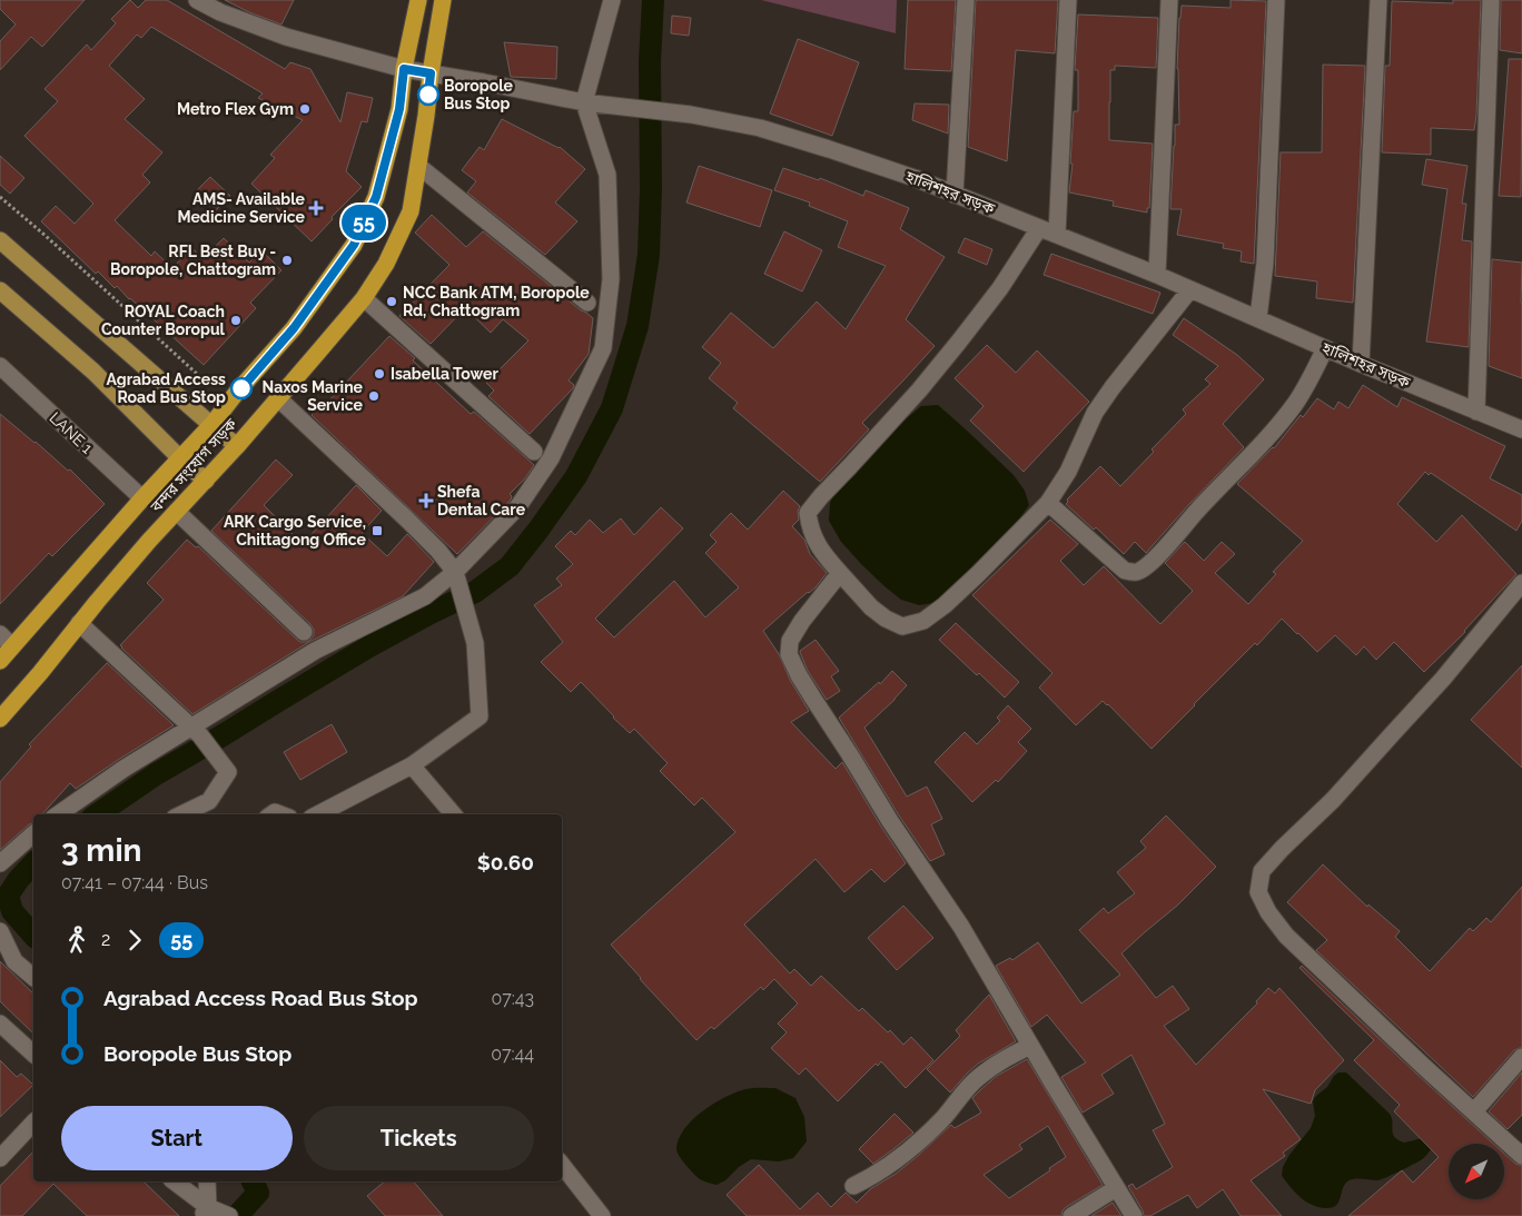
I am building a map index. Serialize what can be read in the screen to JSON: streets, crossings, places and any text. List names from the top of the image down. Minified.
{"streets":{"highway":["বন্দর সংযোগ সড়ক"],"street":["হালিশহর সড়ক","LANE 1"]},"crossings":[["হালিশহর সড়ক","বন্দর সংযোগ সড়ক"],["LANE 1","বন্দর সংযোগ সড়ক"]],"places":{"other":["Boropole Bus Stop","Metro Flex Gym","RFL Best Buy - Boropole, Chattogram","NCC Bank ATM, Boropole Rd, Chattogram","ROYAL Coach Counter Boropul","Isabella Tower","Agrabad Access Road Bus Stop","Naxos Marine Service"],"health":["AMS- Available Medicine Service","Shefa Dental Care"],"transit":["ARK Cargo Service, Chittagong Office"]},"lines":["bus line 55"],"north":"bottom left","page":{"on_map":"55","heading":["3 min","07:41 – 07:44 · Bus","$0.60"],"legs":["2","55"],"list":[{"name":"Agrabad Access Road Bus Stop","value":"07:43"},{"name":"Boropole Bus Stop","value":"07:44"}],"buttons":["Start","Tickets"]}}
